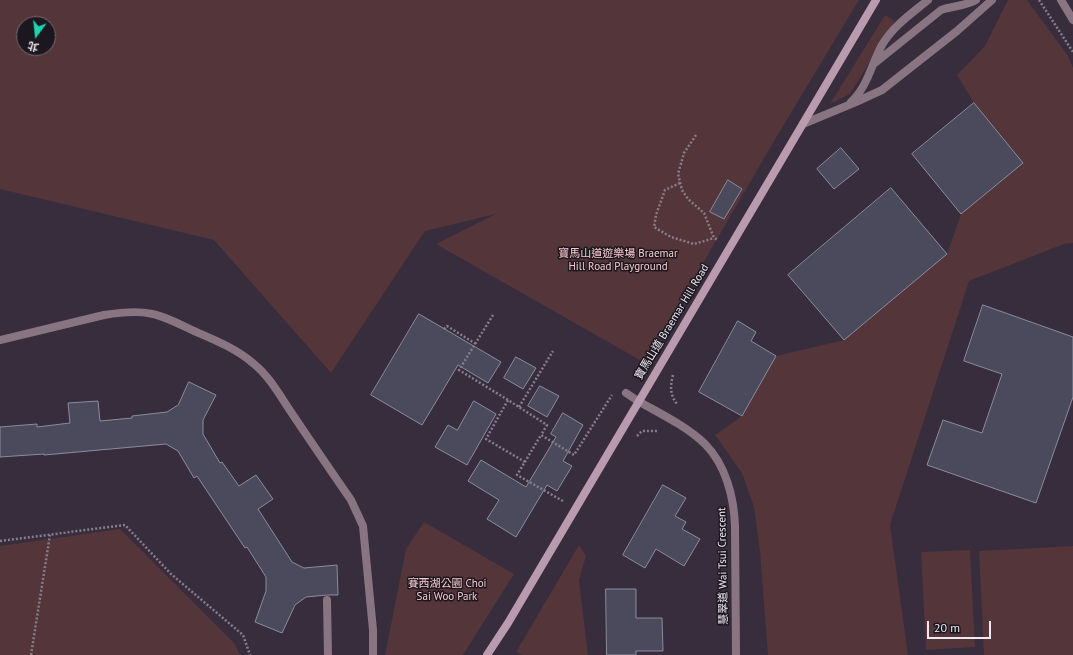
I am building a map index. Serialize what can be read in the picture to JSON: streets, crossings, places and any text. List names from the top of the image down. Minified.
{"streets":{"street":["寶馬山道 Braemar Hill Road","慧翠道 Wai Tsui Crescent"]},"crossings":[["寶馬山道 Braemar Hill Road","慧翠道 Wai Tsui Crescent"]],"parks":["寶馬山道遊樂場 Braemar Hill Road Playground","賽西湖公園 Choi Sai Woo Park"],"scale_bar":"20 m","north":"bottom"}
